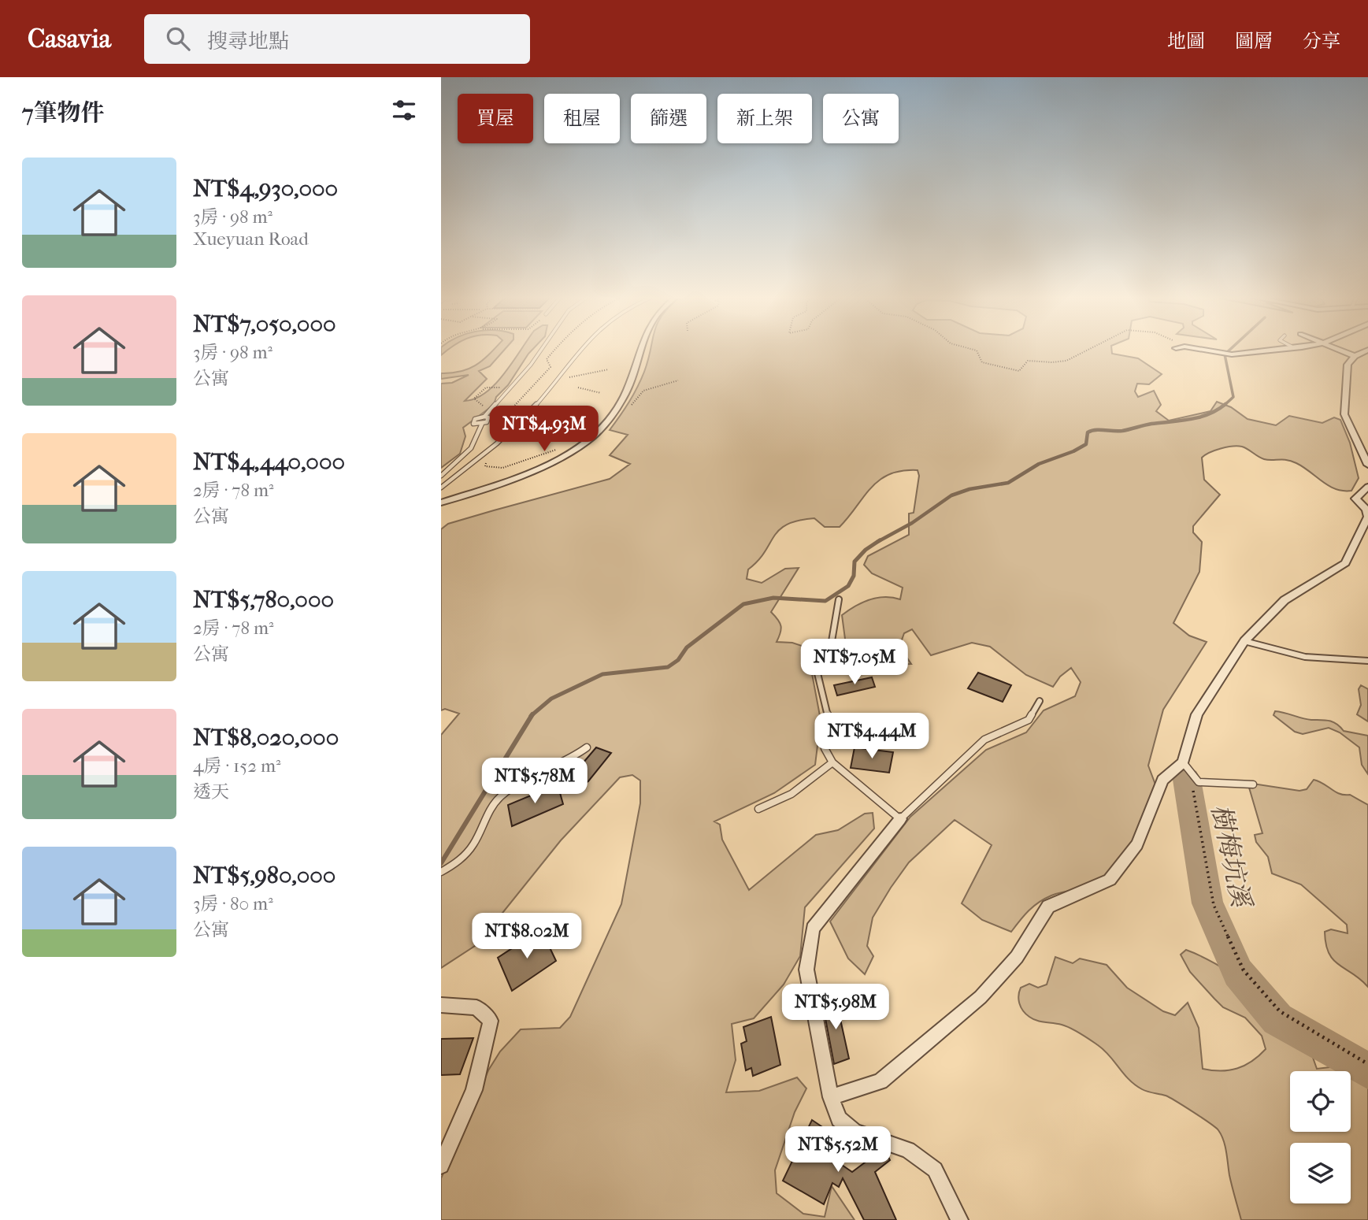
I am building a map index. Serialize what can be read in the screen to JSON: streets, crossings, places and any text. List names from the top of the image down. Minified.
{"water":["樹梅坑溪"],"page":{"header":"Casavia","search":"搜尋地點","nav":["地圖","圖層","分享"],"heading":"7筆物件","chip":["買屋","租屋","篩選","新上架","公寓"],"list":[{"name":"NT$4,930,000","note":"3房 · 98 m² · Xueyuan Road"},{"name":"NT$7,050,000","note":"3房 · 98 m² · 公寓"},{"name":"NT$4,440,000","note":"2房 · 78 m² · 公寓"},{"name":"NT$5,780,000","note":"2房 · 78 m² · 公寓"},{"name":"NT$8,020,000","note":"4房 · 152 m² · 透天"},{"name":"NT$5,980,000","note":"3房 · 80 m² · 公寓"}],"price":["NT$4.93M","NT$7.05M","NT$4.44M","NT$5.78M","NT$8.02M","NT$5.98M","NT$5.52M"]}}
